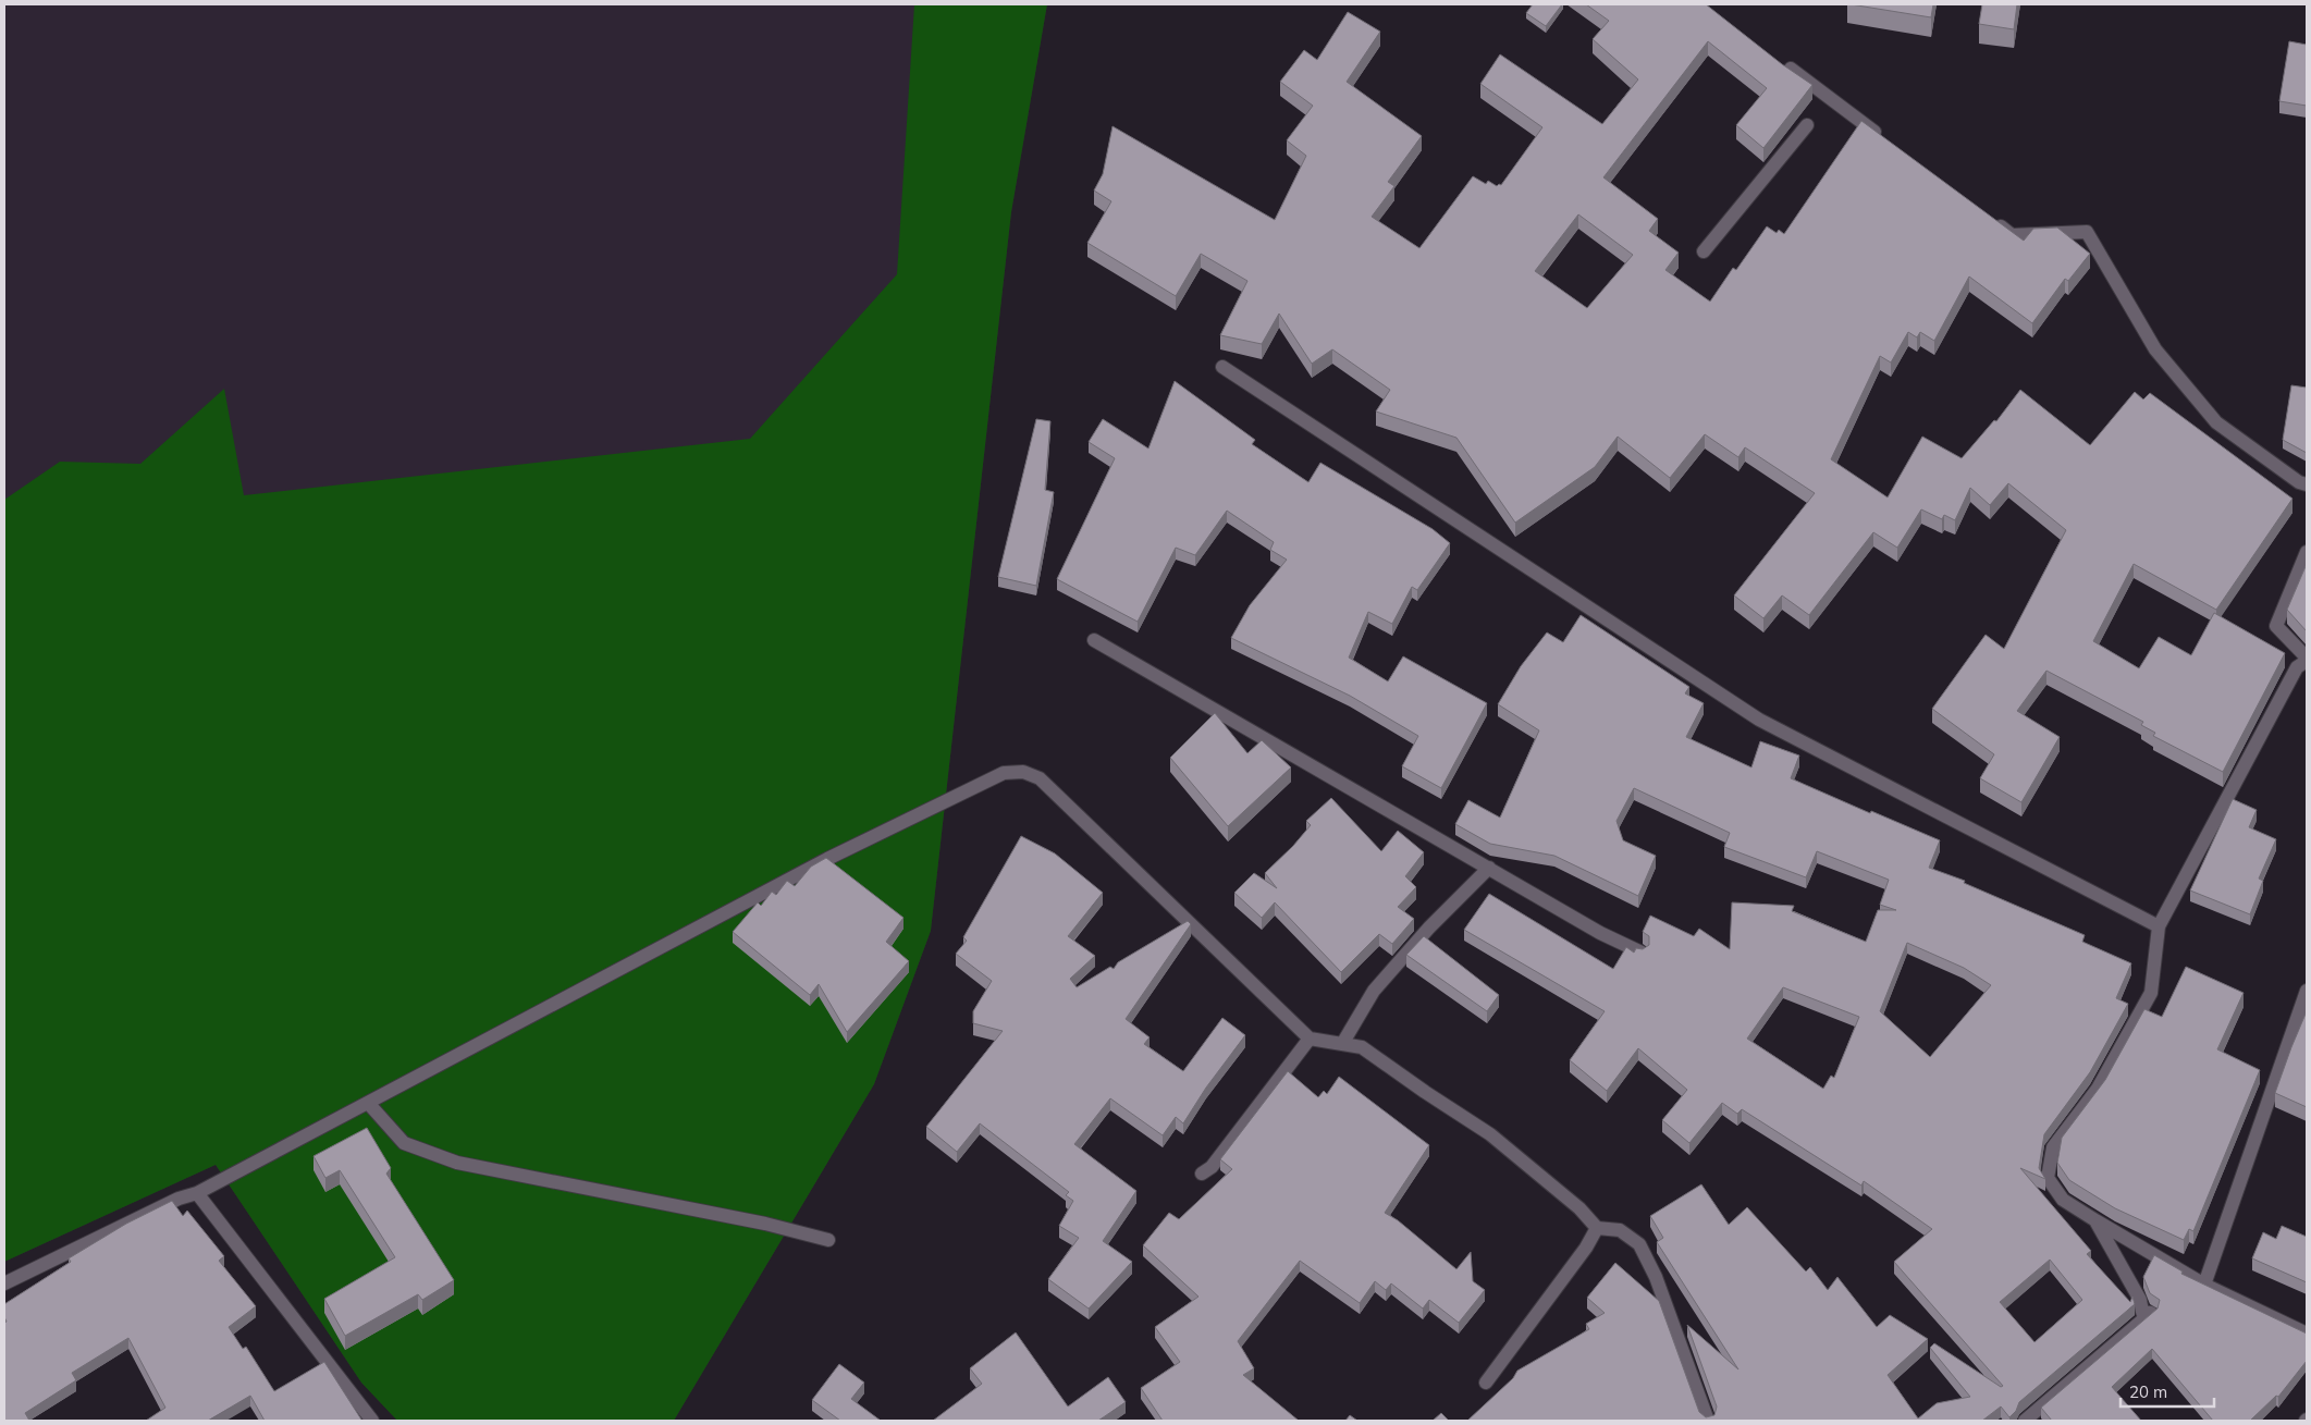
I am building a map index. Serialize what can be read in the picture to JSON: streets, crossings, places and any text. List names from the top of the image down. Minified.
{"scale_bar":"20 m"}
